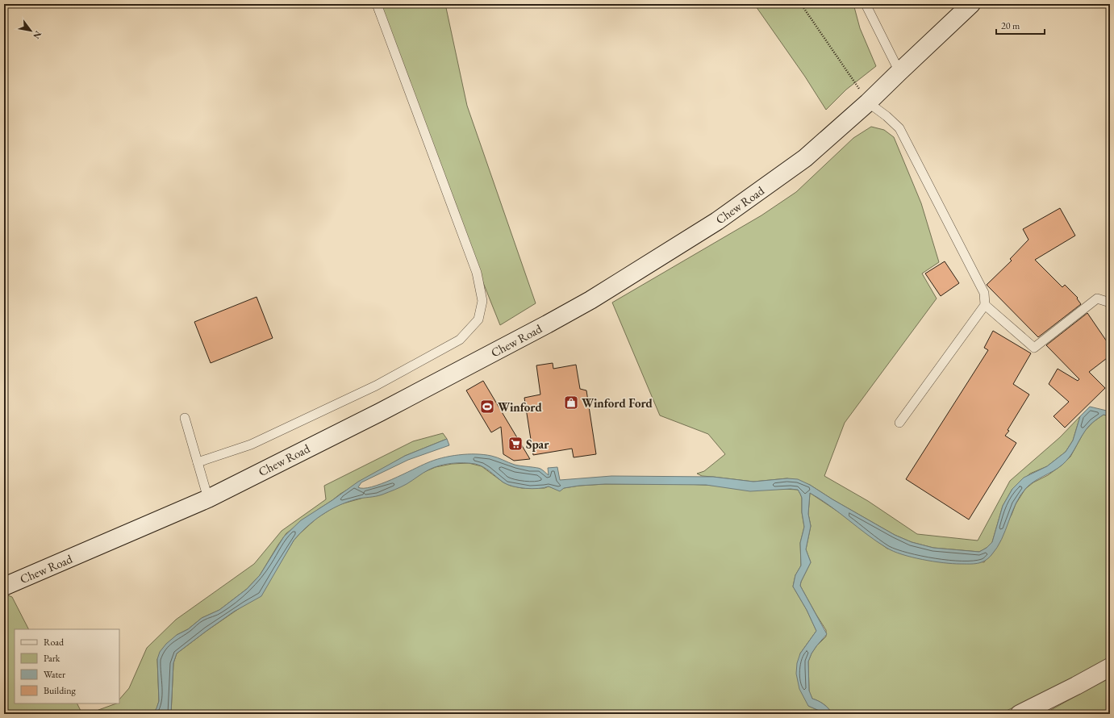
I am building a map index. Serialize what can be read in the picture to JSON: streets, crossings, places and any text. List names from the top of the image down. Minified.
{"streets":{"main road":["Chew Road"]},"places":{"shop":["Winford Ford"],"sports":["Winford"],"supermarket":["Spar"]},"legend":["Road","Park","Water","Building"],"scale_bar":"20 m","north":"bottom right"}
